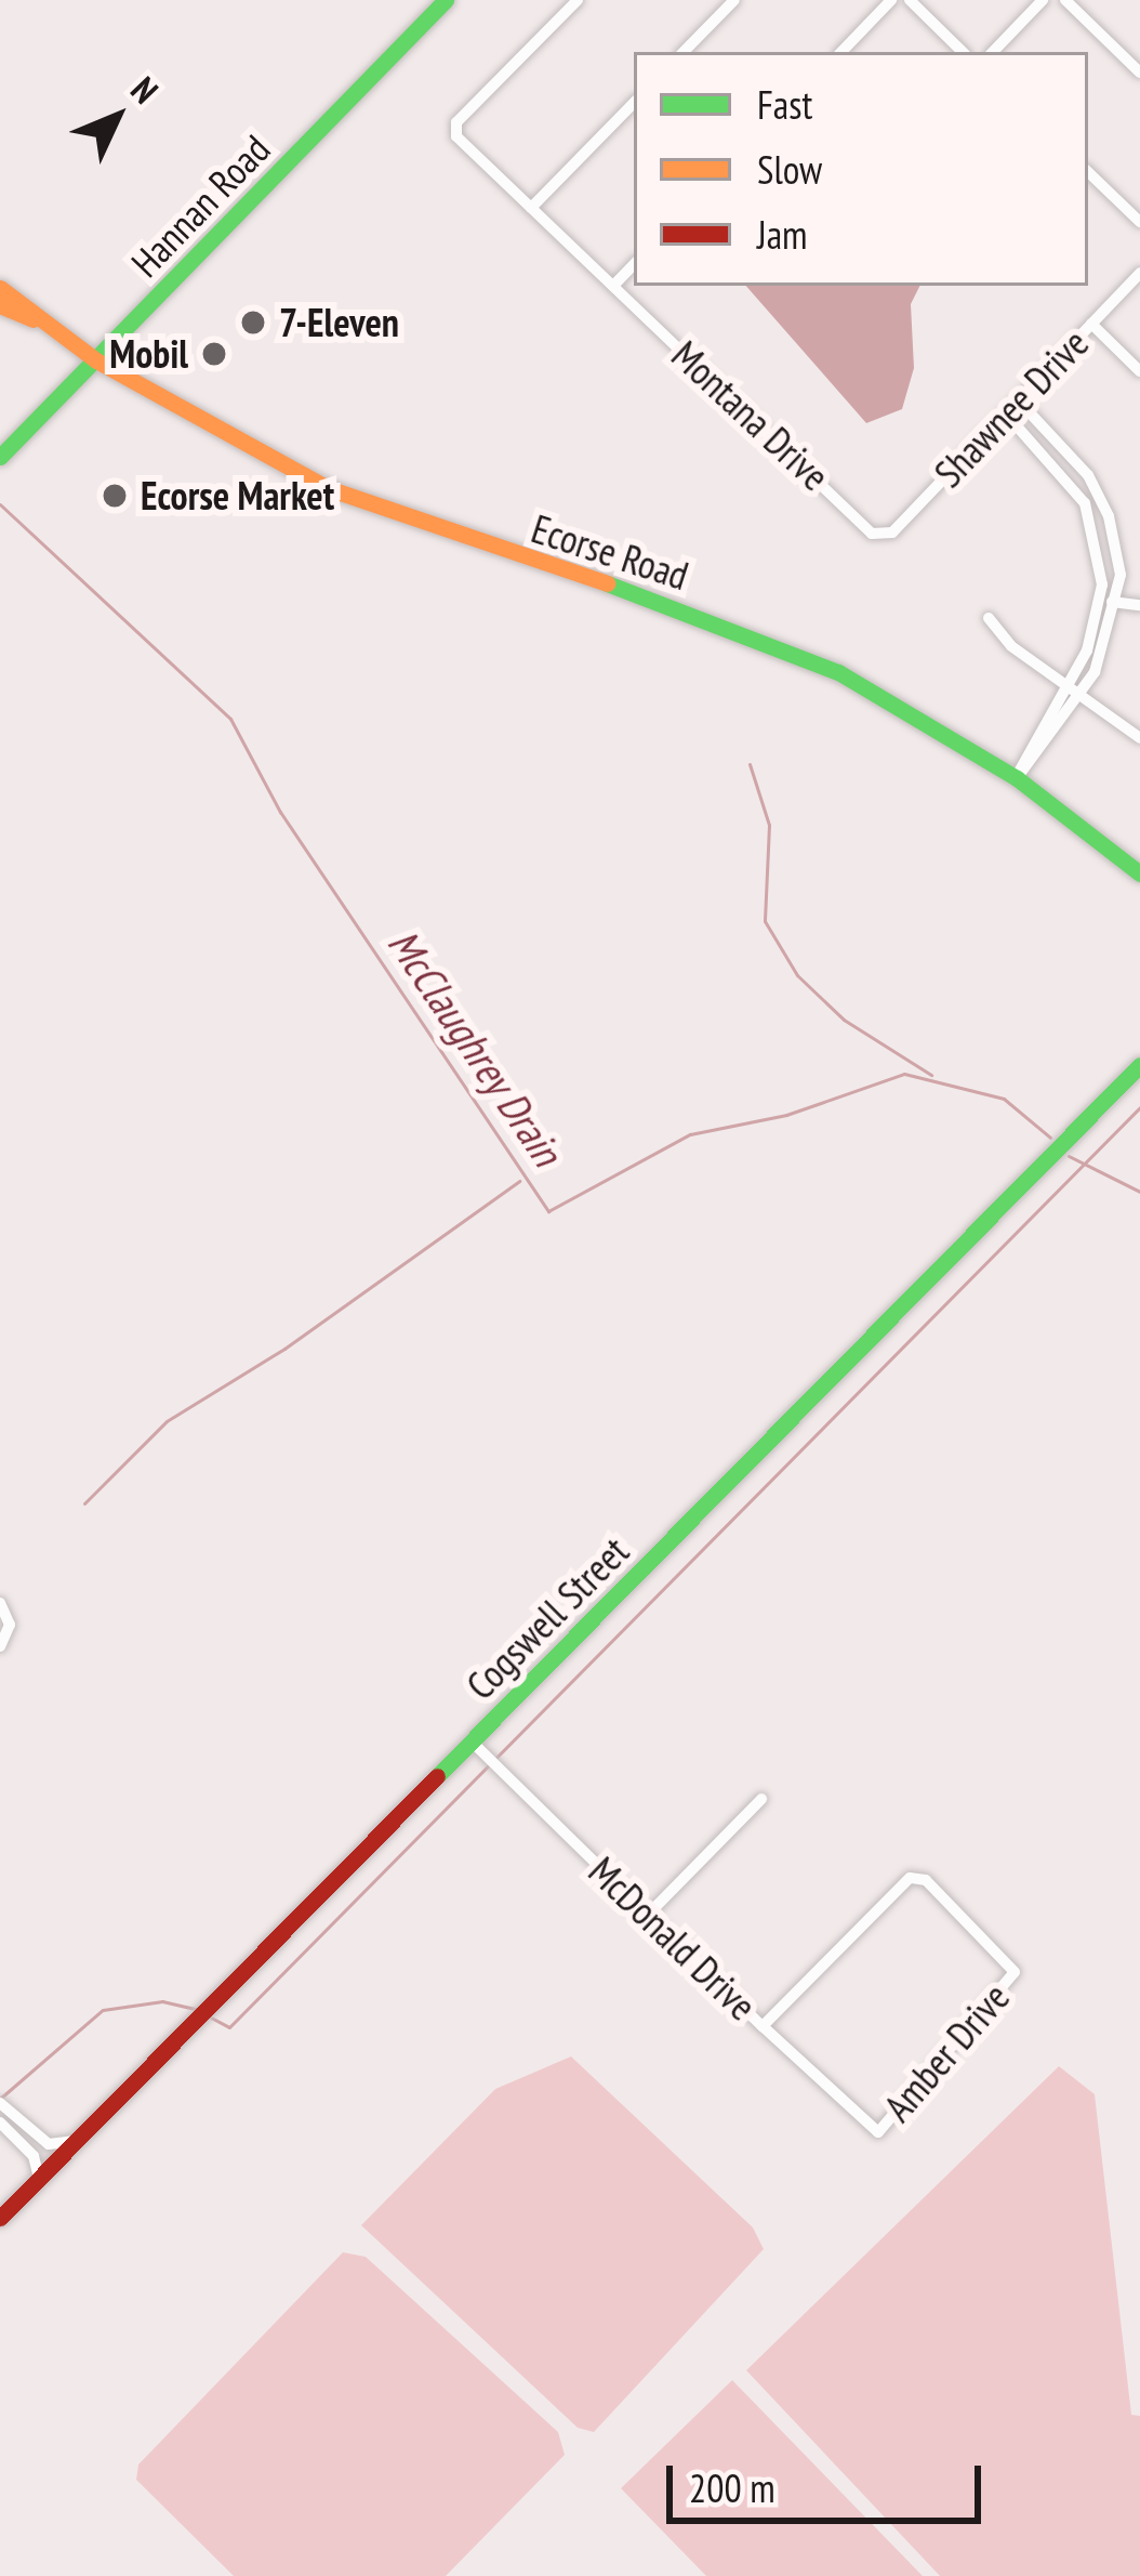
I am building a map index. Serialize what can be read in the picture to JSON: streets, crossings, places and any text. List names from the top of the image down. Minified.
{"streets":{"street":["Hannan Road","Shawnee Drive","Montana Drive","Ecorse Road","Cogswell Street","McDonald Drive","Amber Drive"]},"crossings":[["Hannan Road","Ecorse Road"],["Shawnee Drive","Montana Drive"],["Cogswell Street","McDonald Drive"],["McDonald Drive","Amber Drive"]],"water":["McClaughrey Drain"],"places":["7-Eleven","Mobil","Ecorse Market"],"legend":["Fast","Slow","Jam"],"scale_bar":"200 m","north":"top right"}
